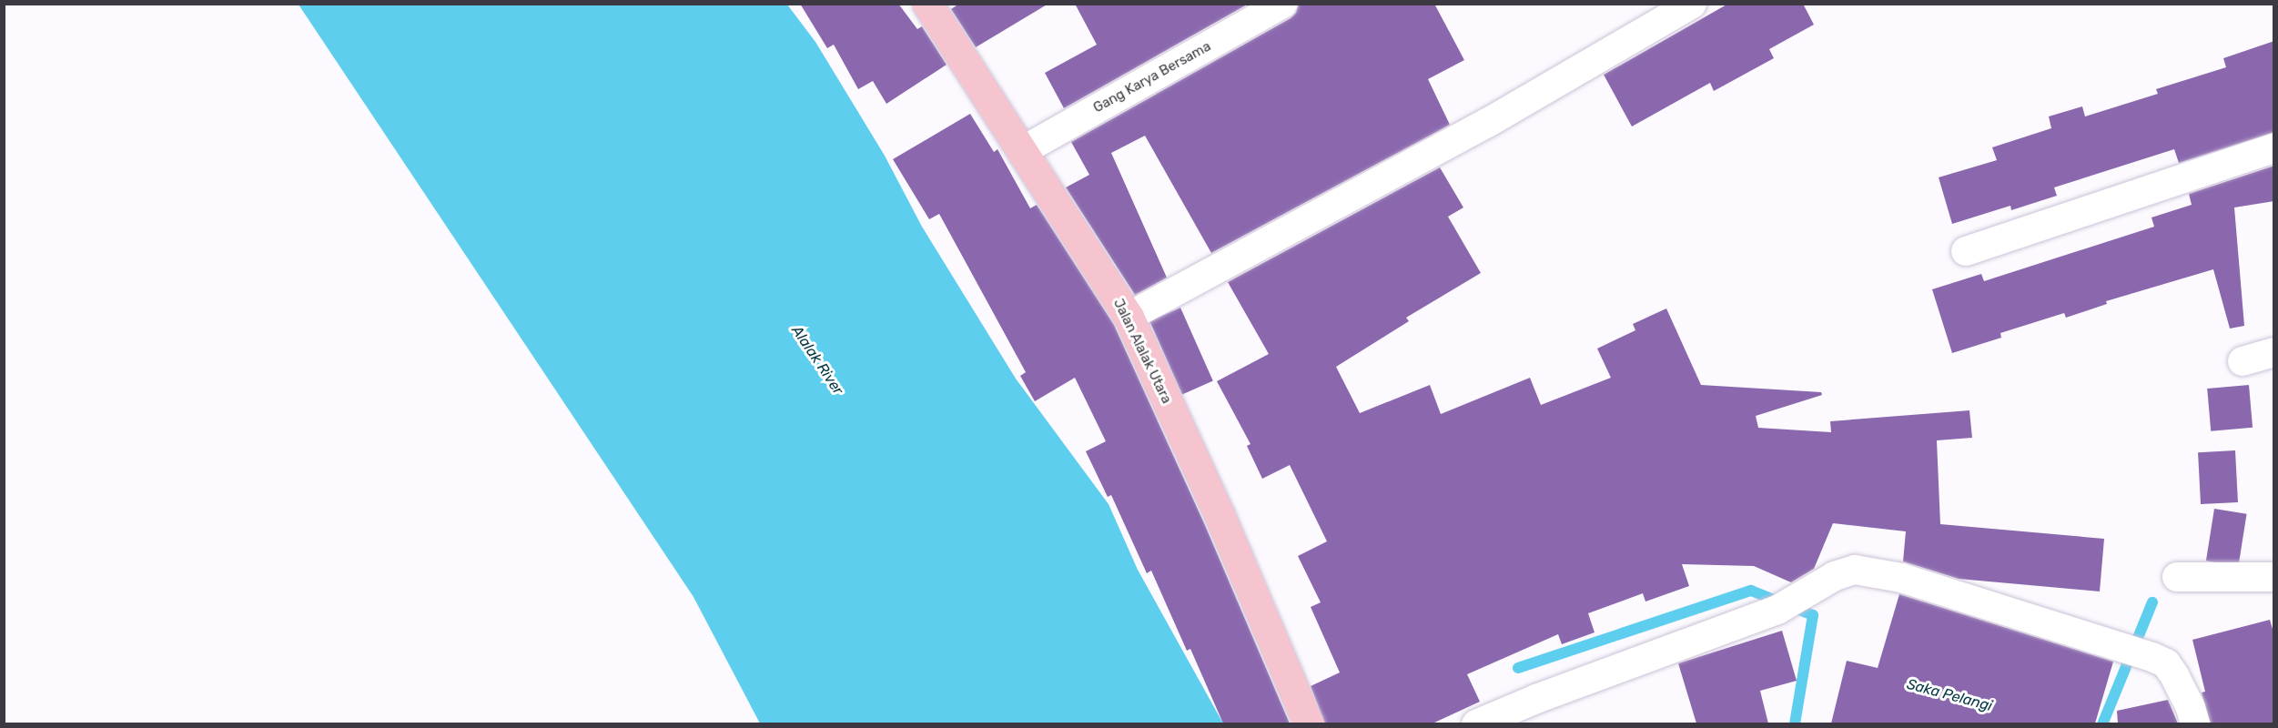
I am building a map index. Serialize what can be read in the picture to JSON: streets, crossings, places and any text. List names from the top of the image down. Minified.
{"streets":{"main road":["Jalan Alalak Utara"],"street":["Gang Karya Bersama"]},"crossings":[["Gang Karya Bersama","Jalan Alalak Utara"]],"water":["Alalak River","Saka Pelangi"]}
